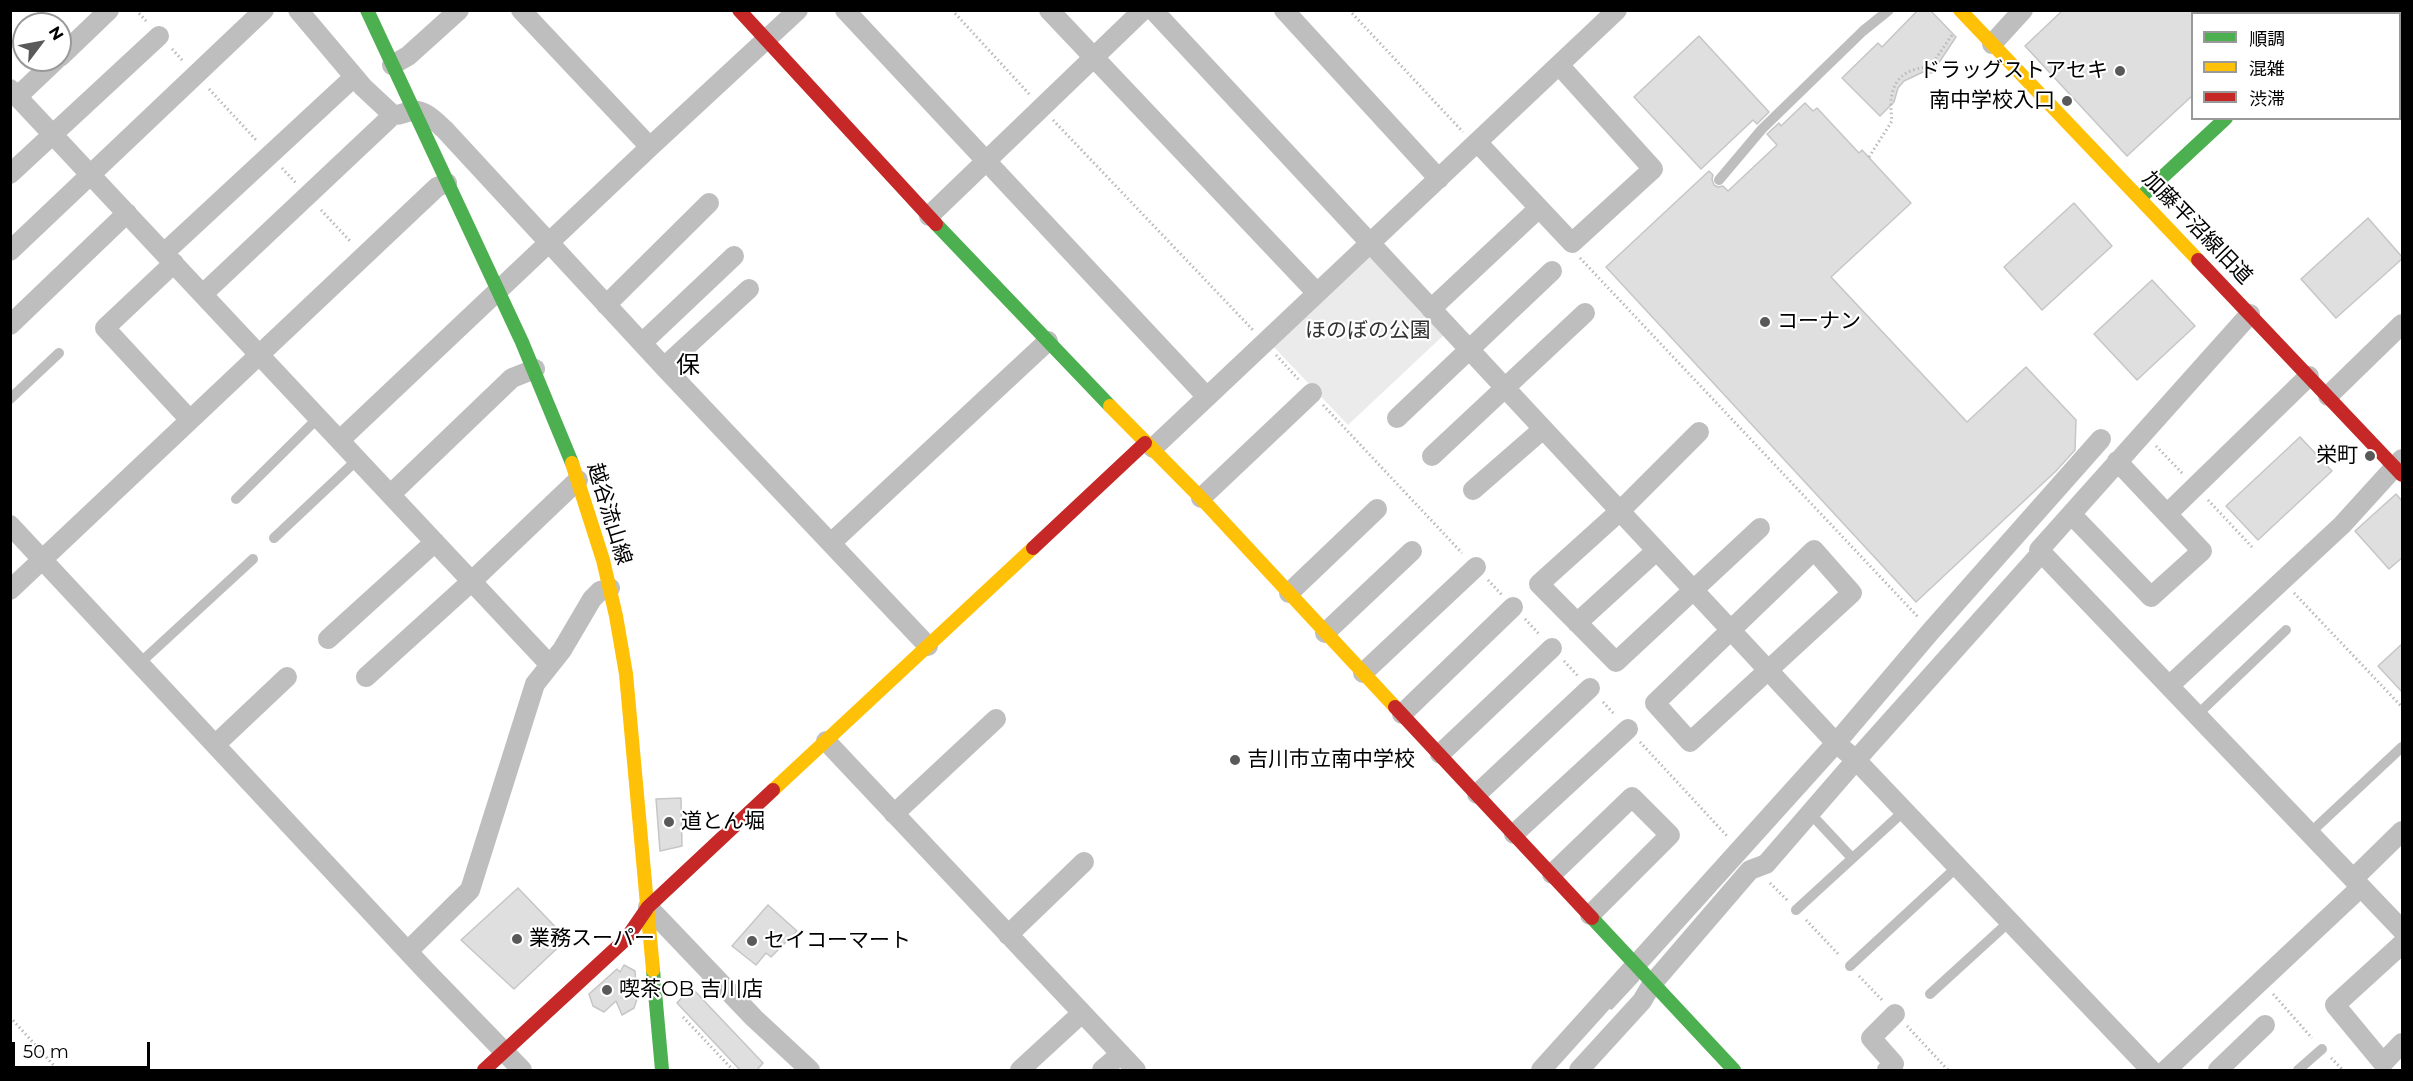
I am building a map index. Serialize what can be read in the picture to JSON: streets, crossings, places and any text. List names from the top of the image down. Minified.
{"streets":{"street":["加藤平沼線旧道","越谷流山線"]},"districts":["保"],"parks":["ほのぼの公園"],"places":["ドラッグストアセキ","南中学校入口","コーナン","栄町","吉川市立南中学校","道とん堀","業務スーパー","セイコーマート","喫茶OB 吉川店"],"legend":["順調","混雑","渋滞"],"scale_bar":"50 m","north":"top right"}
